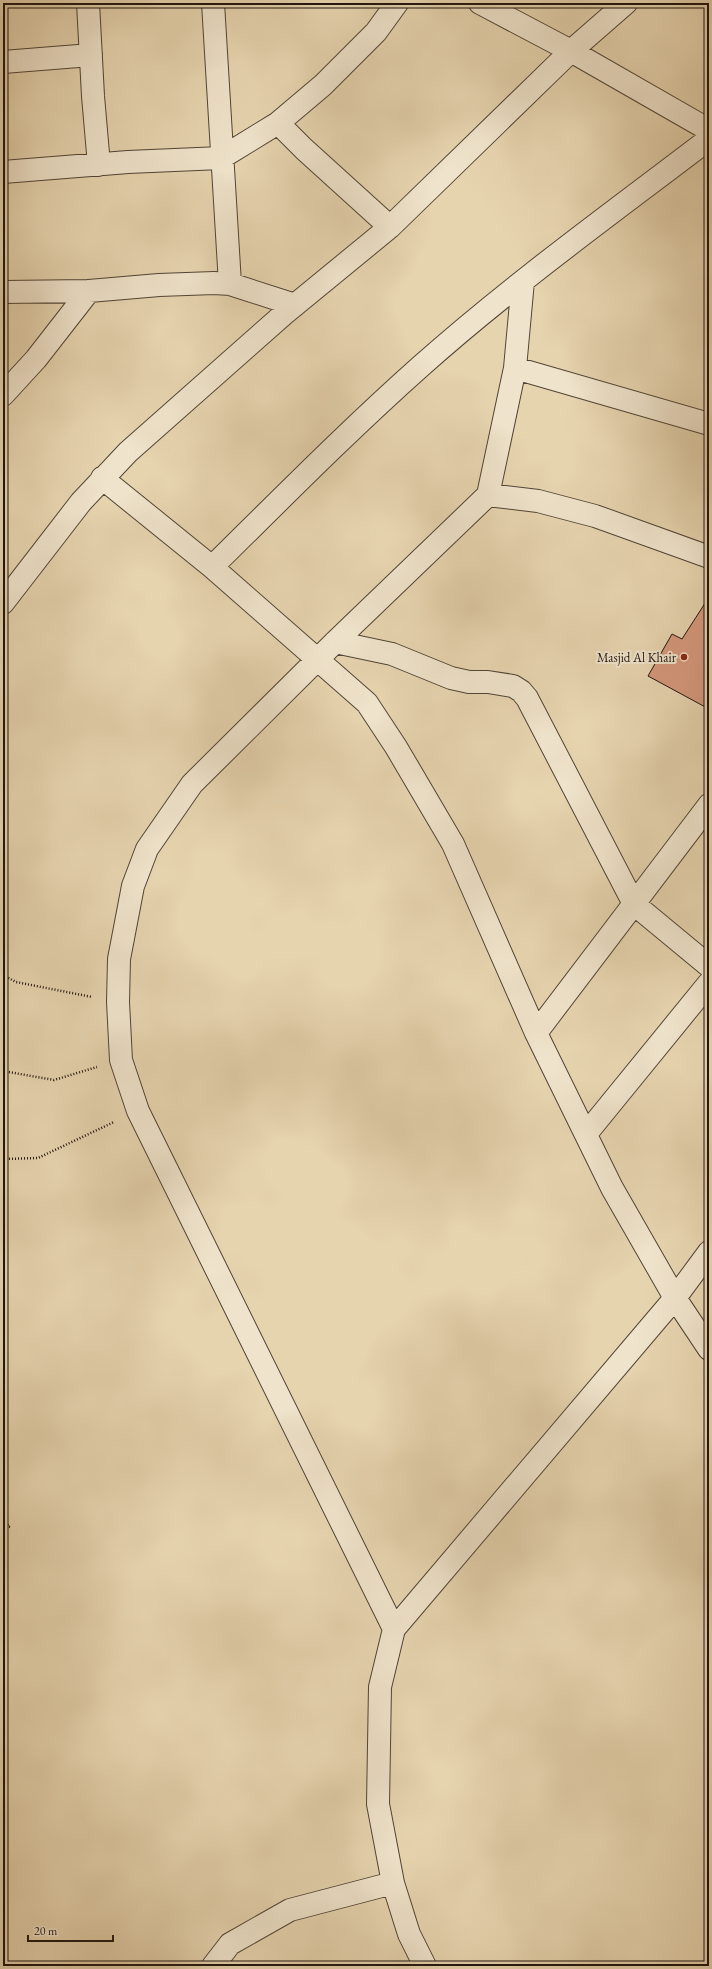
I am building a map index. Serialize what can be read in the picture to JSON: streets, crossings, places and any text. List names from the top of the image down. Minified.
{"places":["Masjid Al Khair"],"scale_bar":"20 m"}
